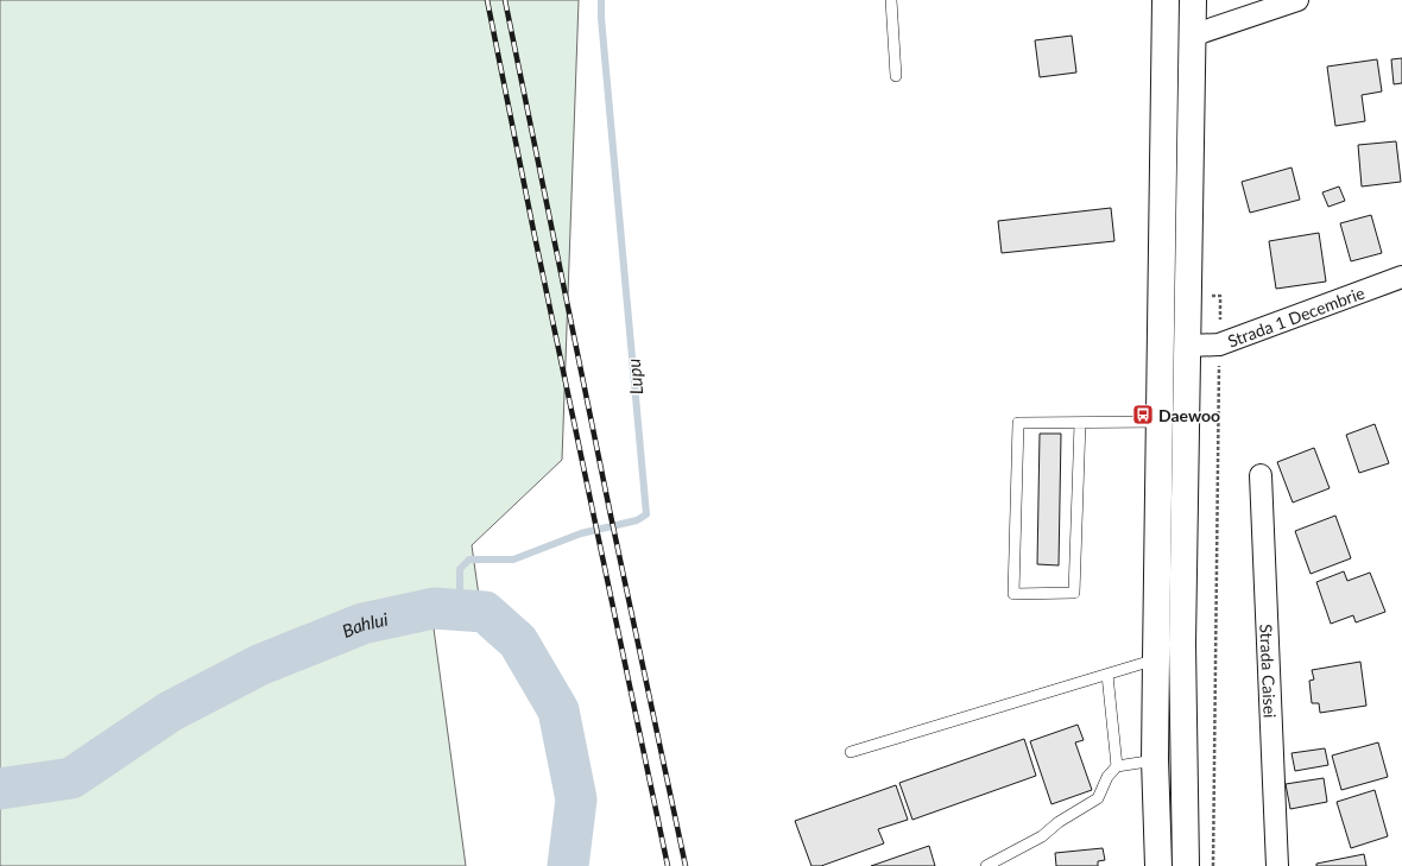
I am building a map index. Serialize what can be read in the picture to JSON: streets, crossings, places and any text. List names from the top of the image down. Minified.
{"streets":{"street":["Strada 1 Decembrie","Strada Caisei"]},"water":["Lupu","Bahlui"],"places":{"bus stop":["Daewoo"]}}
